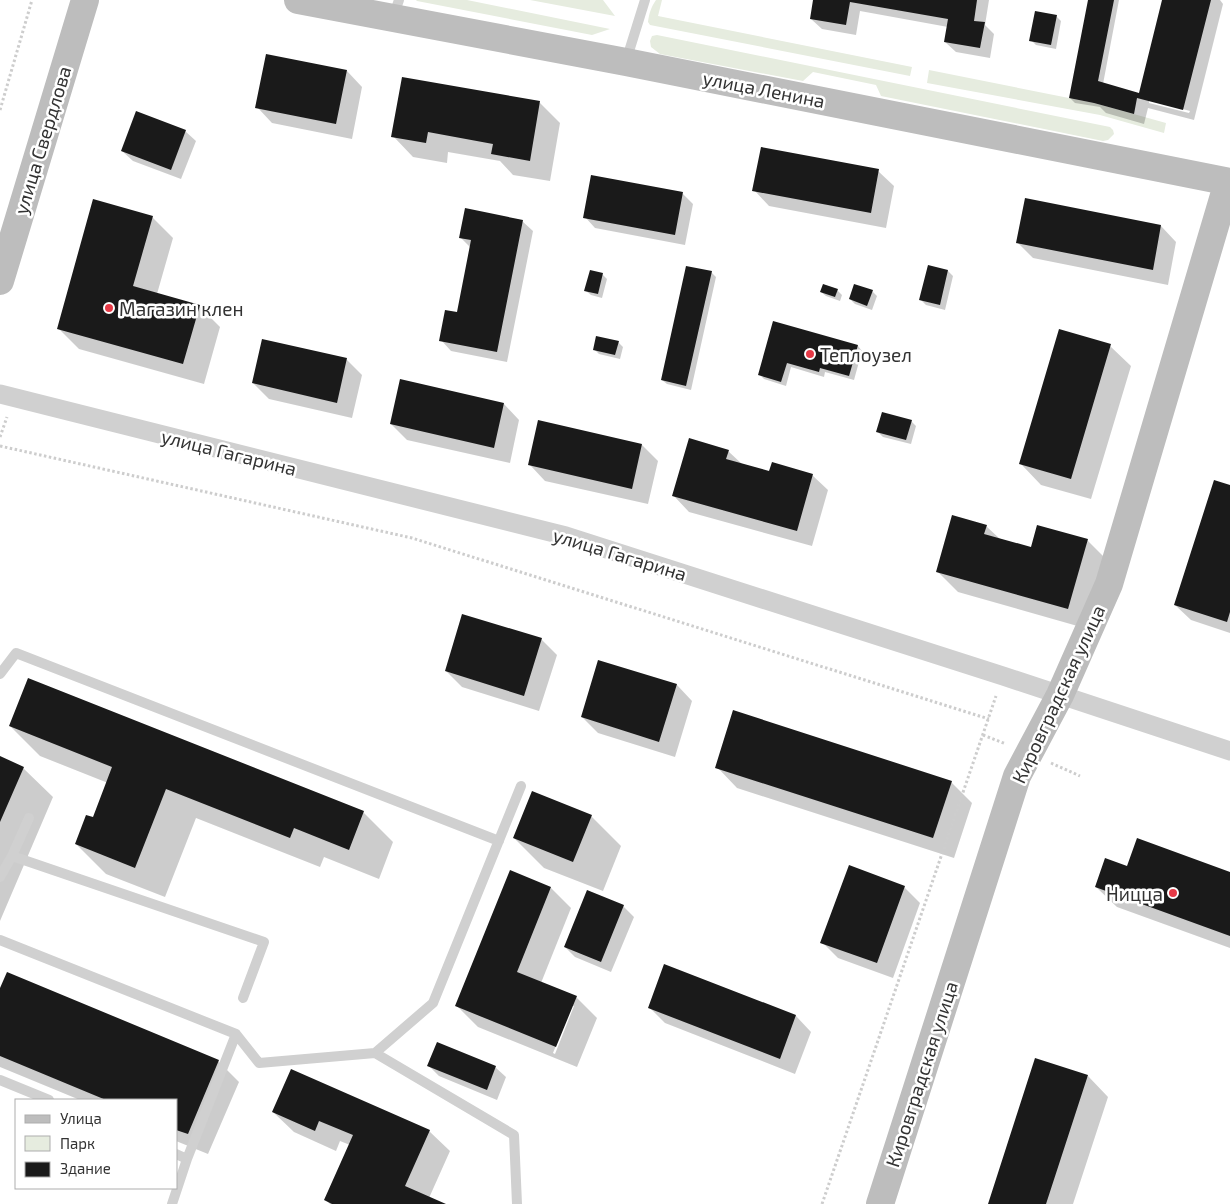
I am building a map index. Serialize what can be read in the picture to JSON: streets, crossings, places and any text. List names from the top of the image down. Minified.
{"streets":{"main road":["улица Ленина","улица Свердлова","Кировградская улица"],"street":["улица Гагарина"]},"crossings":[["улица Ленина","Кировградская улица"],["улица Гагарина","Кировградская улица"]],"places":["Магазин клен","Теплоузел","Ницца"],"legend":["Улица","Парк","Здание"]}
